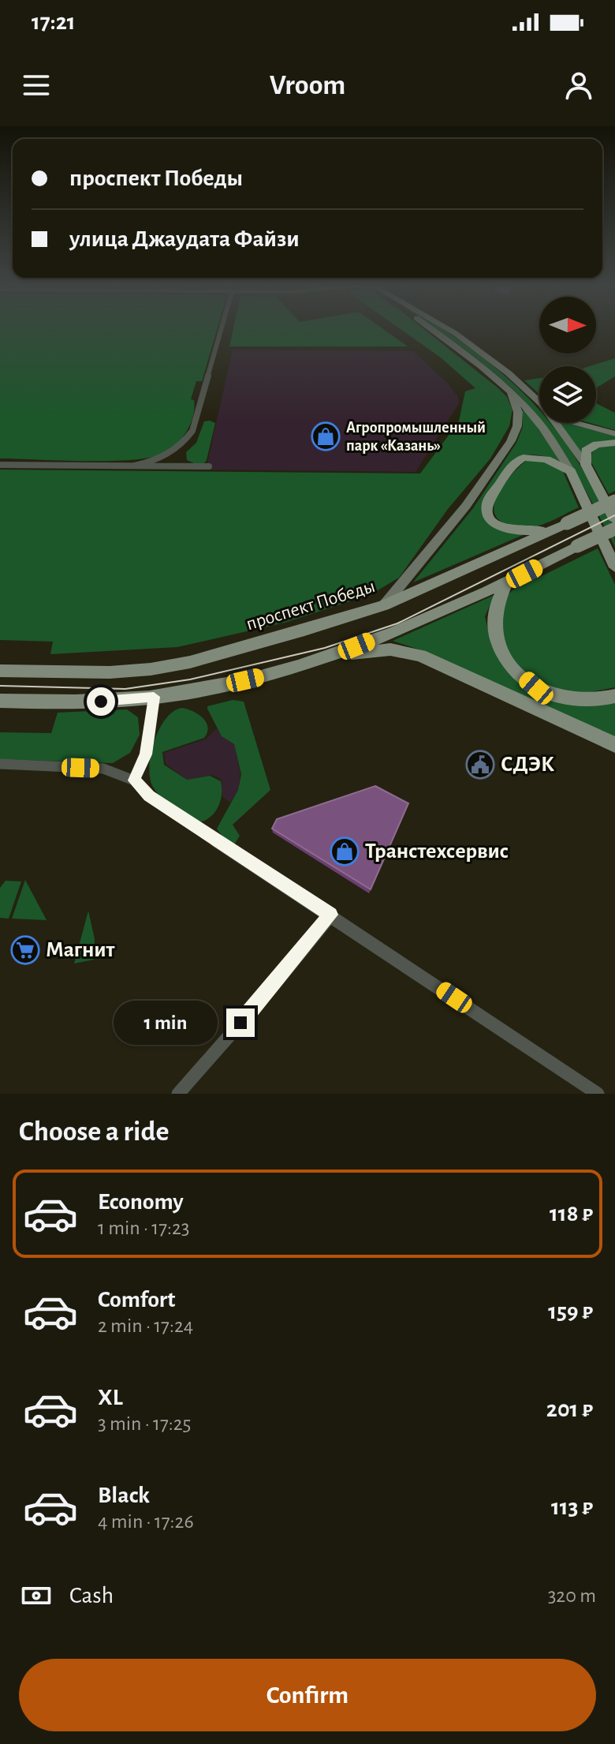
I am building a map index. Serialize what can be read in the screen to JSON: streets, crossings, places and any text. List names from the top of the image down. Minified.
{"streets":{"main road":["проспект Победы"]},"places":{"shop":["Агропромышленный парк «Казань»","Транстехсервис"],"public building":["СДЭК"],"supermarket":["Магнит"]},"north":"right","page":{"status":"17:21","header":"Vroom","banner":["проспект Победы","улица Джаудата Файзи"],"bubble":"1 min","heading":"Choose a ride","list":[{"name":"Economy","note":"1 min · 17:23","value":"118 ₽"},{"name":"Comfort","note":"2 min · 17:24","value":"159 ₽"},{"name":"XL","note":"3 min · 17:25","value":"201 ₽"},{"name":"Black","note":"4 min · 17:26","value":"113 ₽"}],"pay":["Cash","320 m"],"buttons":"Confirm"}}
